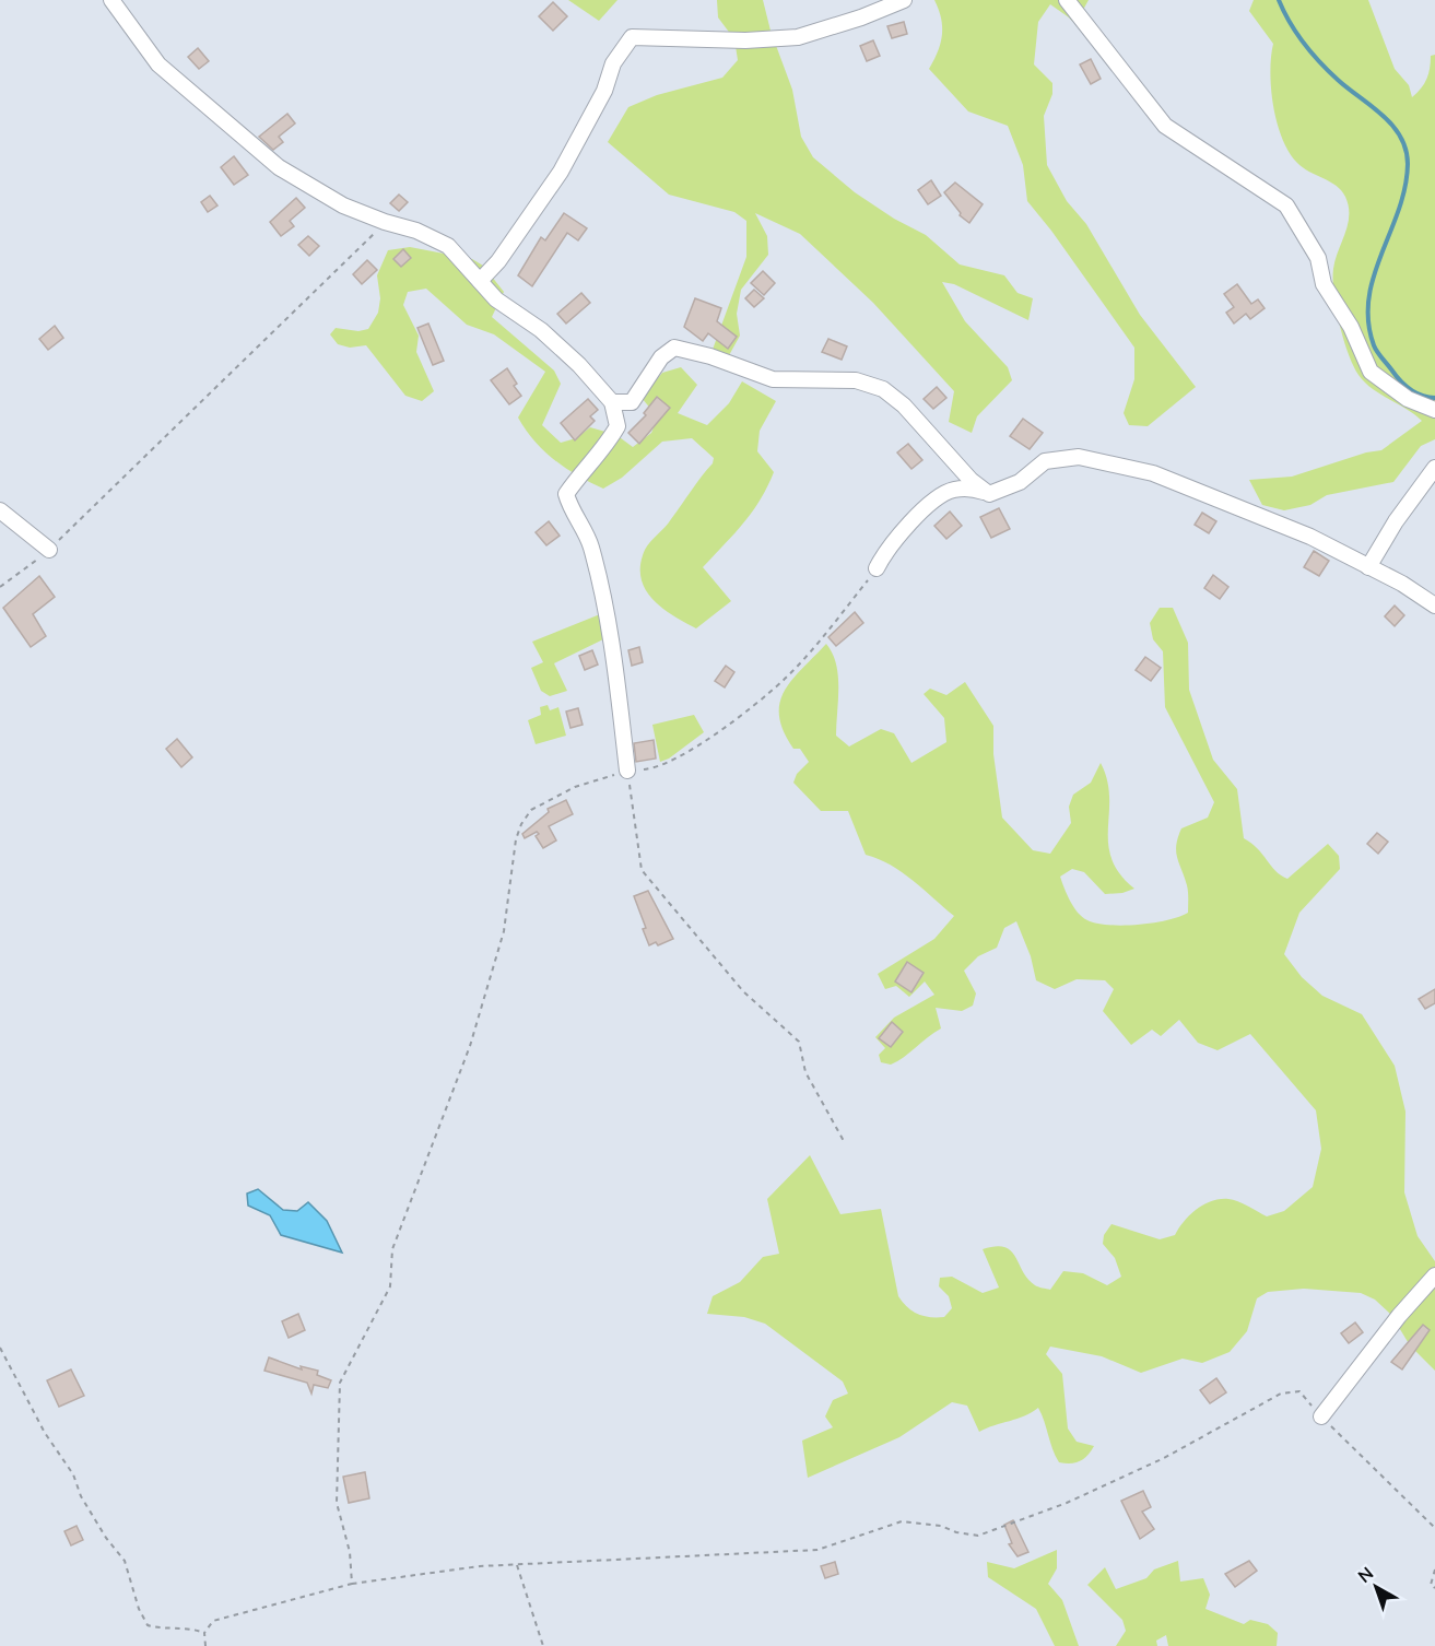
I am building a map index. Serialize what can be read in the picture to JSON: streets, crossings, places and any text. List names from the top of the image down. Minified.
{"north":"top left"}
